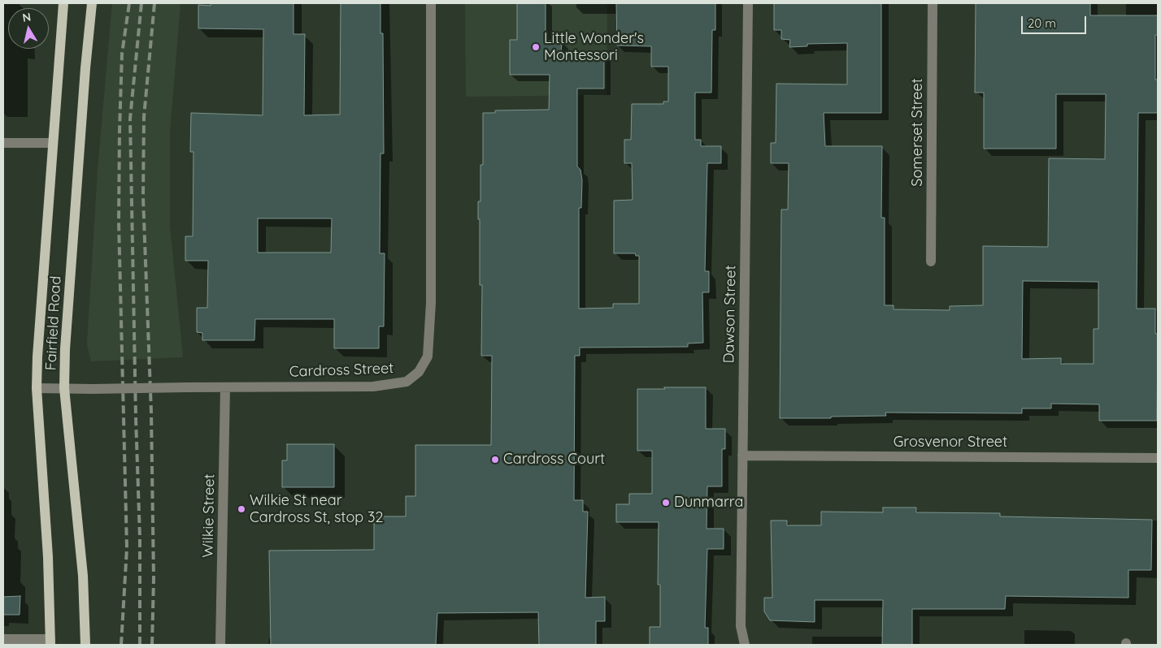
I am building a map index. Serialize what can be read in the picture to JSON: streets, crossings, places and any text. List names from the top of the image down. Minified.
{"streets":{"main road":["Fairfield Road"],"street":["Somerset Street","Dawson Street","Cardross Street","Grosvenor Street","Wilkie Street"]},"crossings":[["Dawson Street","Grosvenor Street"],["Fairfield Road","Cardross Street"],["Cardross Street","Wilkie Street"]],"places":["Little Wonder's Montessori","Cardross Court","Dunmarra","Wilkie St near Cardross St, stop 32"],"scale_bar":"20 m","north":"top"}
